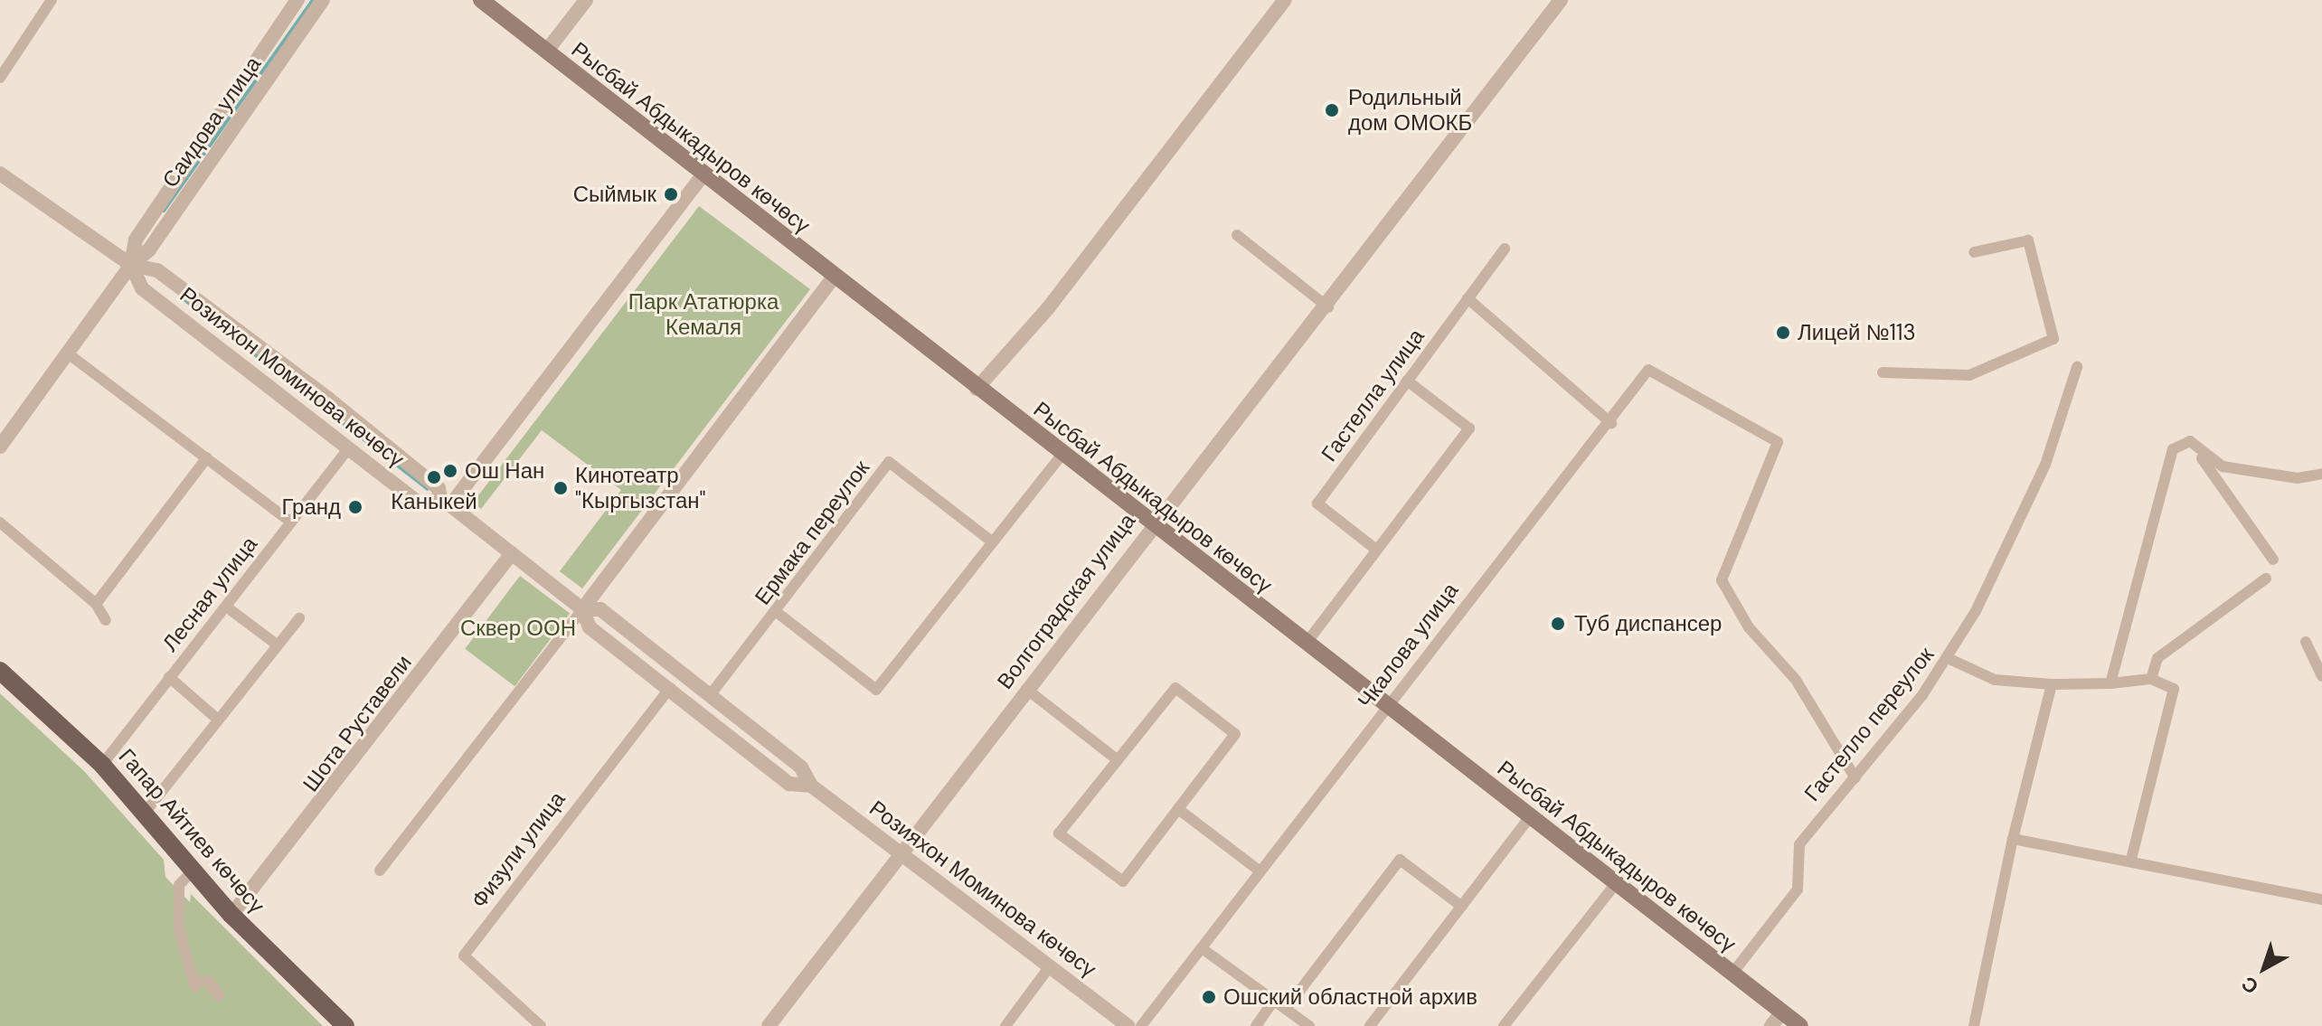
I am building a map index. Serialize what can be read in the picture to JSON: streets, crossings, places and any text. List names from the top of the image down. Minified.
{"streets":{"main road":["Рысбай Абдыкадыров көчөсү","Гапар Айтиев көчөсү"],"street":["Саидова улица","Розияхон Моминова көчөсү","Гастелла улица","Ермака переулок","Лесная улица","Волгоградская улица","Чкалова улица","Шота Руставели","Гастелло переулок","Физули улица"]},"crossings":[["Саидова улица","Розияхон Моминова көчөсү"],["Рысбай Абдыкадыров көчөсү","Волгоградская улица"],["Рысбай Абдыкадыров көчөсү","Чкалова улица"],["Рысбай Абдыкадыров көчөсү","Гастелло переулок"],["Розияхон Моминова көчөсү","Ермака переулок"],["Розияхон Моминова көчөсү","Лесная улица"],["Розияхон Моминова көчөсү","Волгоградская улица"],["Розияхон Моминова көчөсү","Шота Руставели"],["Розияхон Моминова көчөсү","Физули улица"],["Лесная улица","Гапар Айтиев көчөсү"],["Чкалова улица","Гастелло переулок"],["Шота Руставели","Гапар Айтиев көчөсү"]],"parks":["Парк Ататюрка Кемаля","Сквер ООН"],"places":["Родильный дом ОМОКБ","Сыймык","Лицей №113","Ош Нан","Каныкей","Кинотеатр \"Кыргызстан\"","Гранд","Туб диспансер","Ошский областной архив"],"north":"bottom left"}
